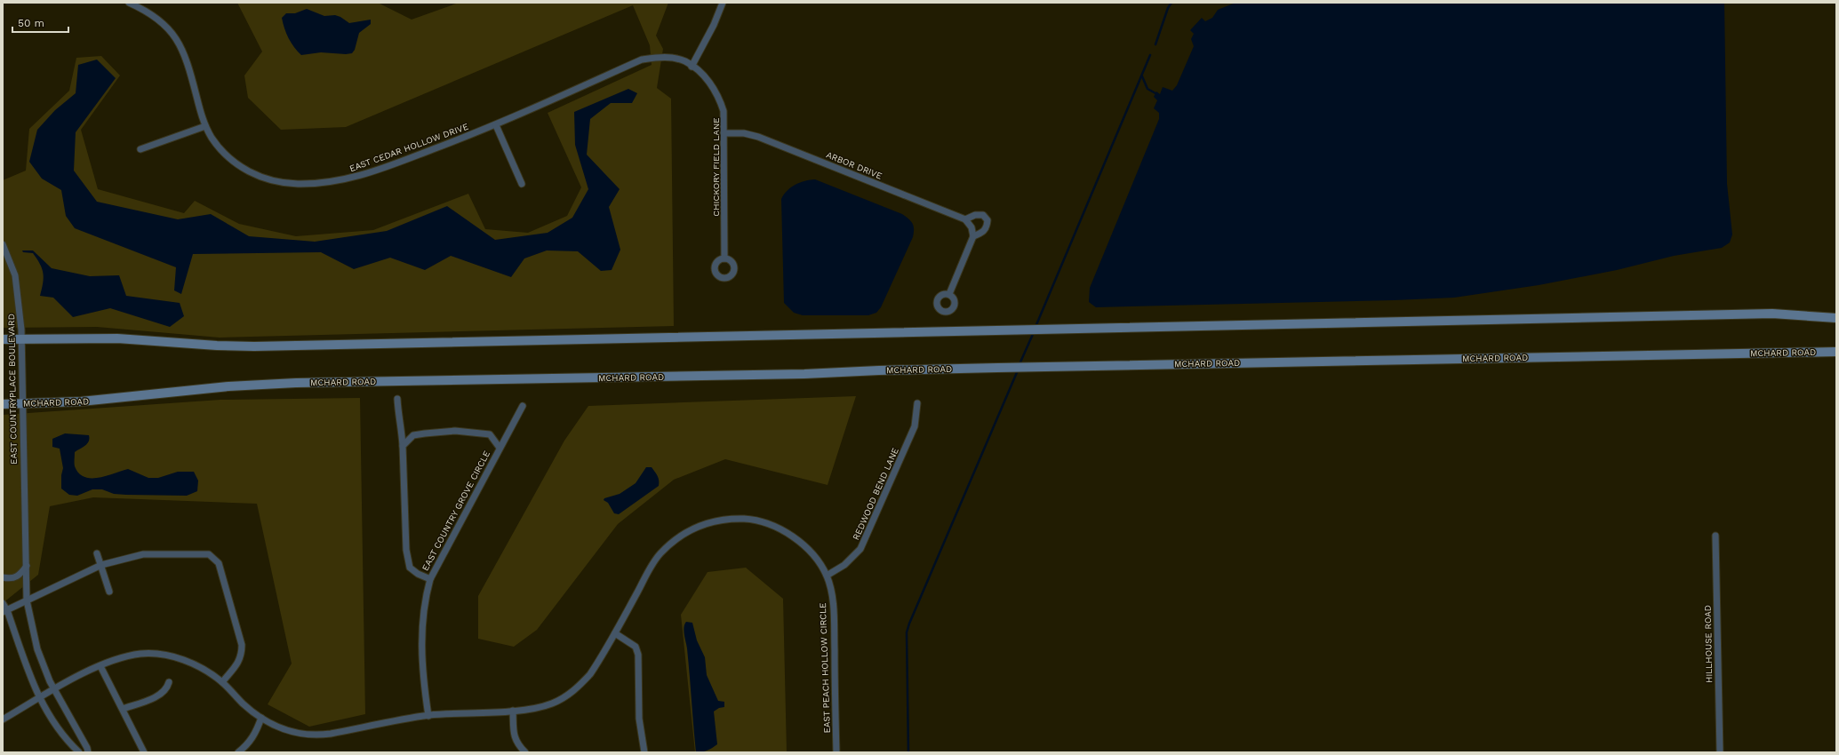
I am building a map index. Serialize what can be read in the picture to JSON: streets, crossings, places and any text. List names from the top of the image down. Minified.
{"streets":{"main road":["MCHARD ROAD"],"street":["EAST CEDAR HOLLOW DRIVE","ARBOR DRIVE","CHICKORY FIELD LANE","EAST COUNTRYPLACE BOULEVARD","REDWOOD BEND LANE","EAST COUNTRY GROVE CIRCLE","HILLHOUSE ROAD","EAST PEACH HOLLOW CIRCLE"]},"crossings":[["EAST CEDAR HOLLOW DRIVE","CHICKORY FIELD LANE"],["ARBOR DRIVE","CHICKORY FIELD LANE"],["MCHARD ROAD","EAST COUNTRYPLACE BOULEVARD"],["EAST COUNTRYPLACE BOULEVARD","EAST PEACH HOLLOW CIRCLE"],["REDWOOD BEND LANE","EAST PEACH HOLLOW CIRCLE"],["EAST COUNTRY GROVE CIRCLE","EAST PEACH HOLLOW CIRCLE"]],"scale_bar":"50 m"}
